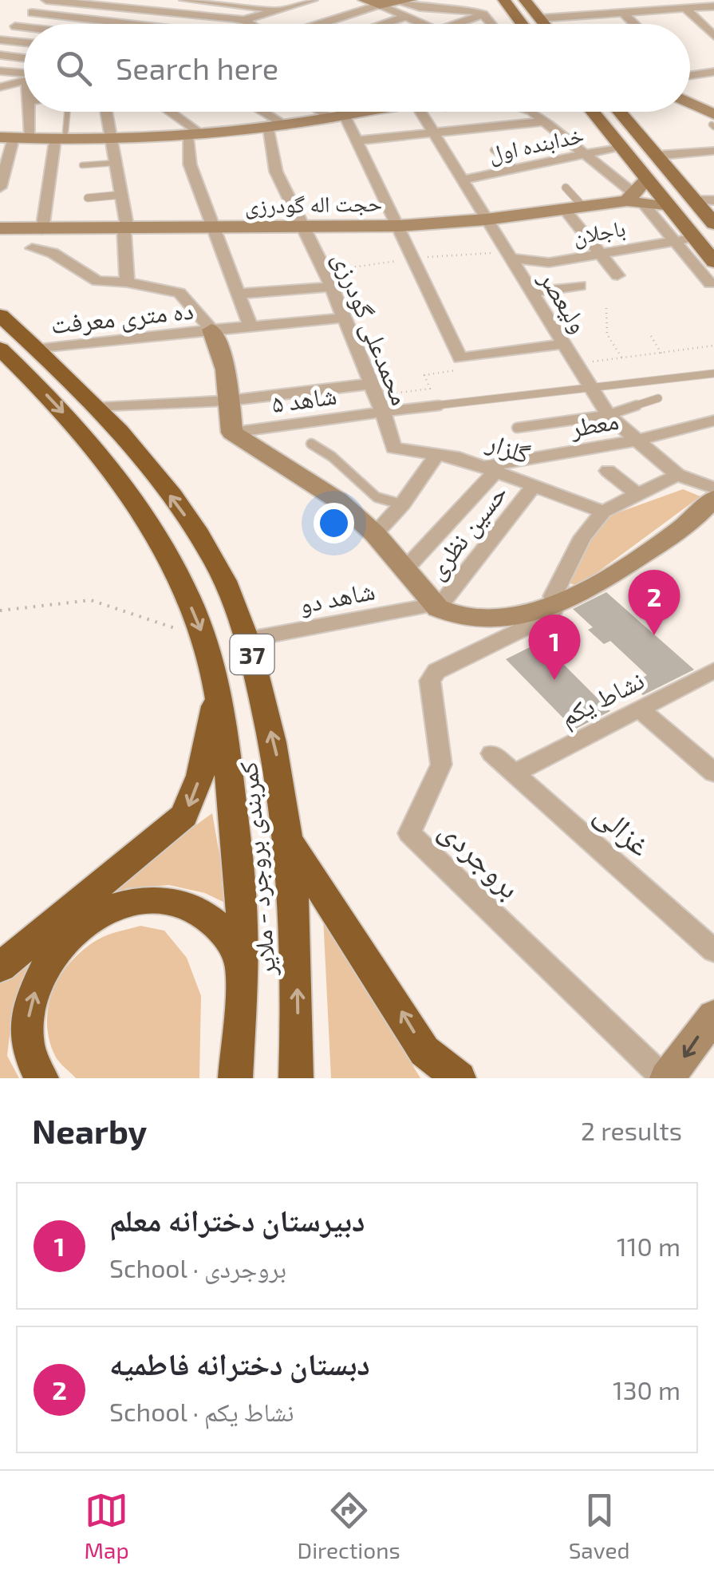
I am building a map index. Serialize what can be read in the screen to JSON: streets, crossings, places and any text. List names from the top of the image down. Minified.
{"streets":{"highway":["37","کمربندی بروجرد - ملایر"],"street":["خدابنده اول","حجت اله گودرزی","باجلان","ولیعصر","ده متری معرفت","محمدعلی گودرزی","شاهد ۵","معطر","گلزار","حسین نظری","شاهد دو","نشاط یکم","غزالی","بروجردی"]},"crossings":[["خدابنده اول","ولیعصر"],["حجت اله گودرزی","ولیعصر"],["حجت اله گودرزی","محمدعلی گودرزی"],["باجلان","ولیعصر"],["ولیعصر","معطر"],["ده متری معرفت","محمدعلی گودرزی"],["ده متری معرفت","کمربندی بروجرد - ملایر"],["محمدعلی گودرزی","شاهد ۵"],["محمدعلی گودرزی","گلزار"],["معطر","گلزار"],["گلزار","حسین نظری"],["حسین نظری","شاهد دو"],["شاهد دو","کمربندی بروجرد - ملایر"],["نشاط یکم","غزالی"]],"page":{"search":"Search here","pins":["2","1"],"heading":["Nearby","2 results"],"list":[{"mark":"1","name":"دبیرستان دخترانه معلم","note":"School · بروجردی","value":"110 m"},{"mark":"2","name":"دبستان دخترانه فاطمیه","note":"School · نشاط یکم","value":"130 m"}],"nav":["Map","Directions","Saved"]}}
